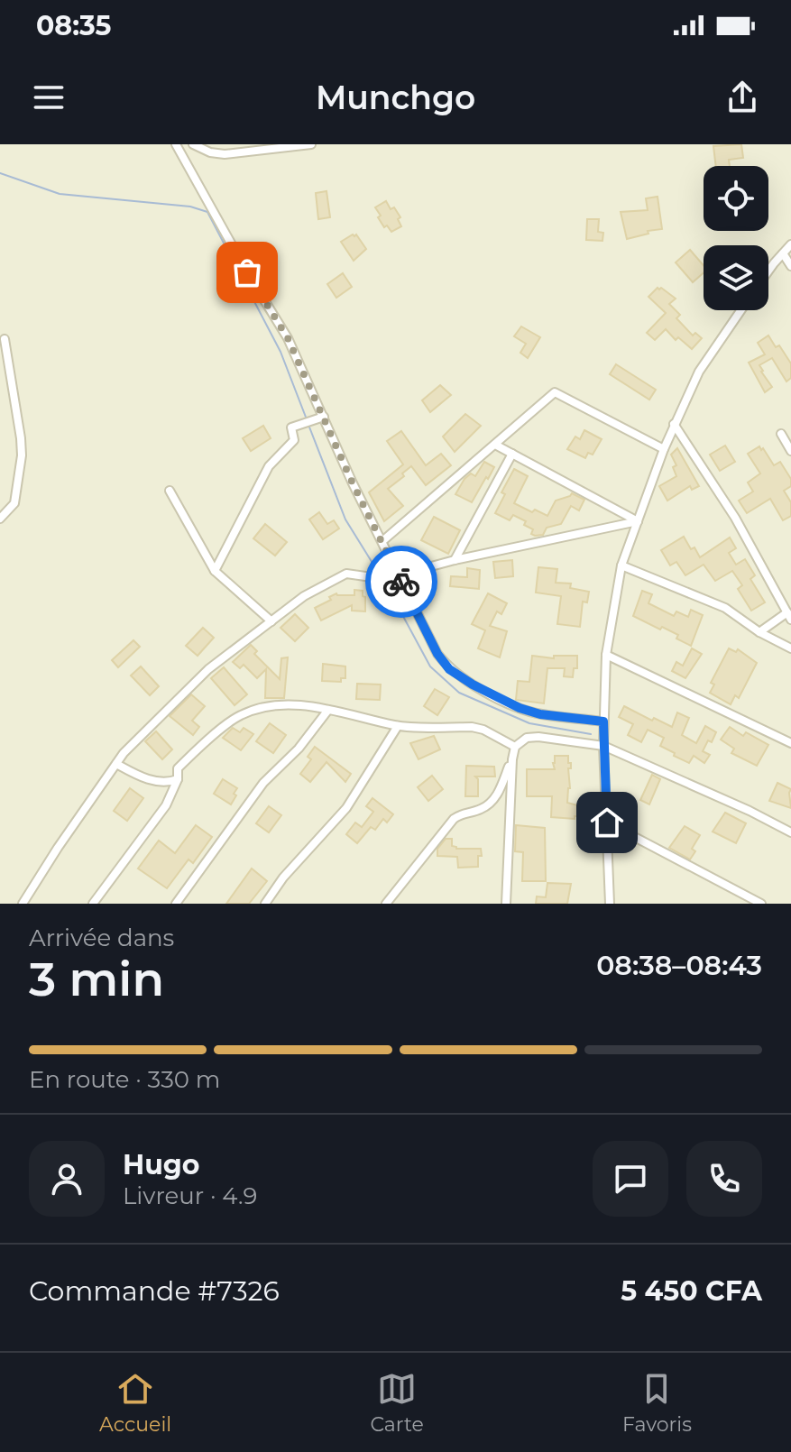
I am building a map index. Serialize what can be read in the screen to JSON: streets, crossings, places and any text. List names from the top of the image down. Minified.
{"page":{"status":"08:35","header":"Munchgo","heading":["3 min","Arrivée dans","08:38–08:43"],"panel":["Hugo","Livreur · 4.9","Commande #7326","5 450 CFA"],"bar":"En route · 330 m","tabs":["Accueil","Carte","Favoris"]}}
